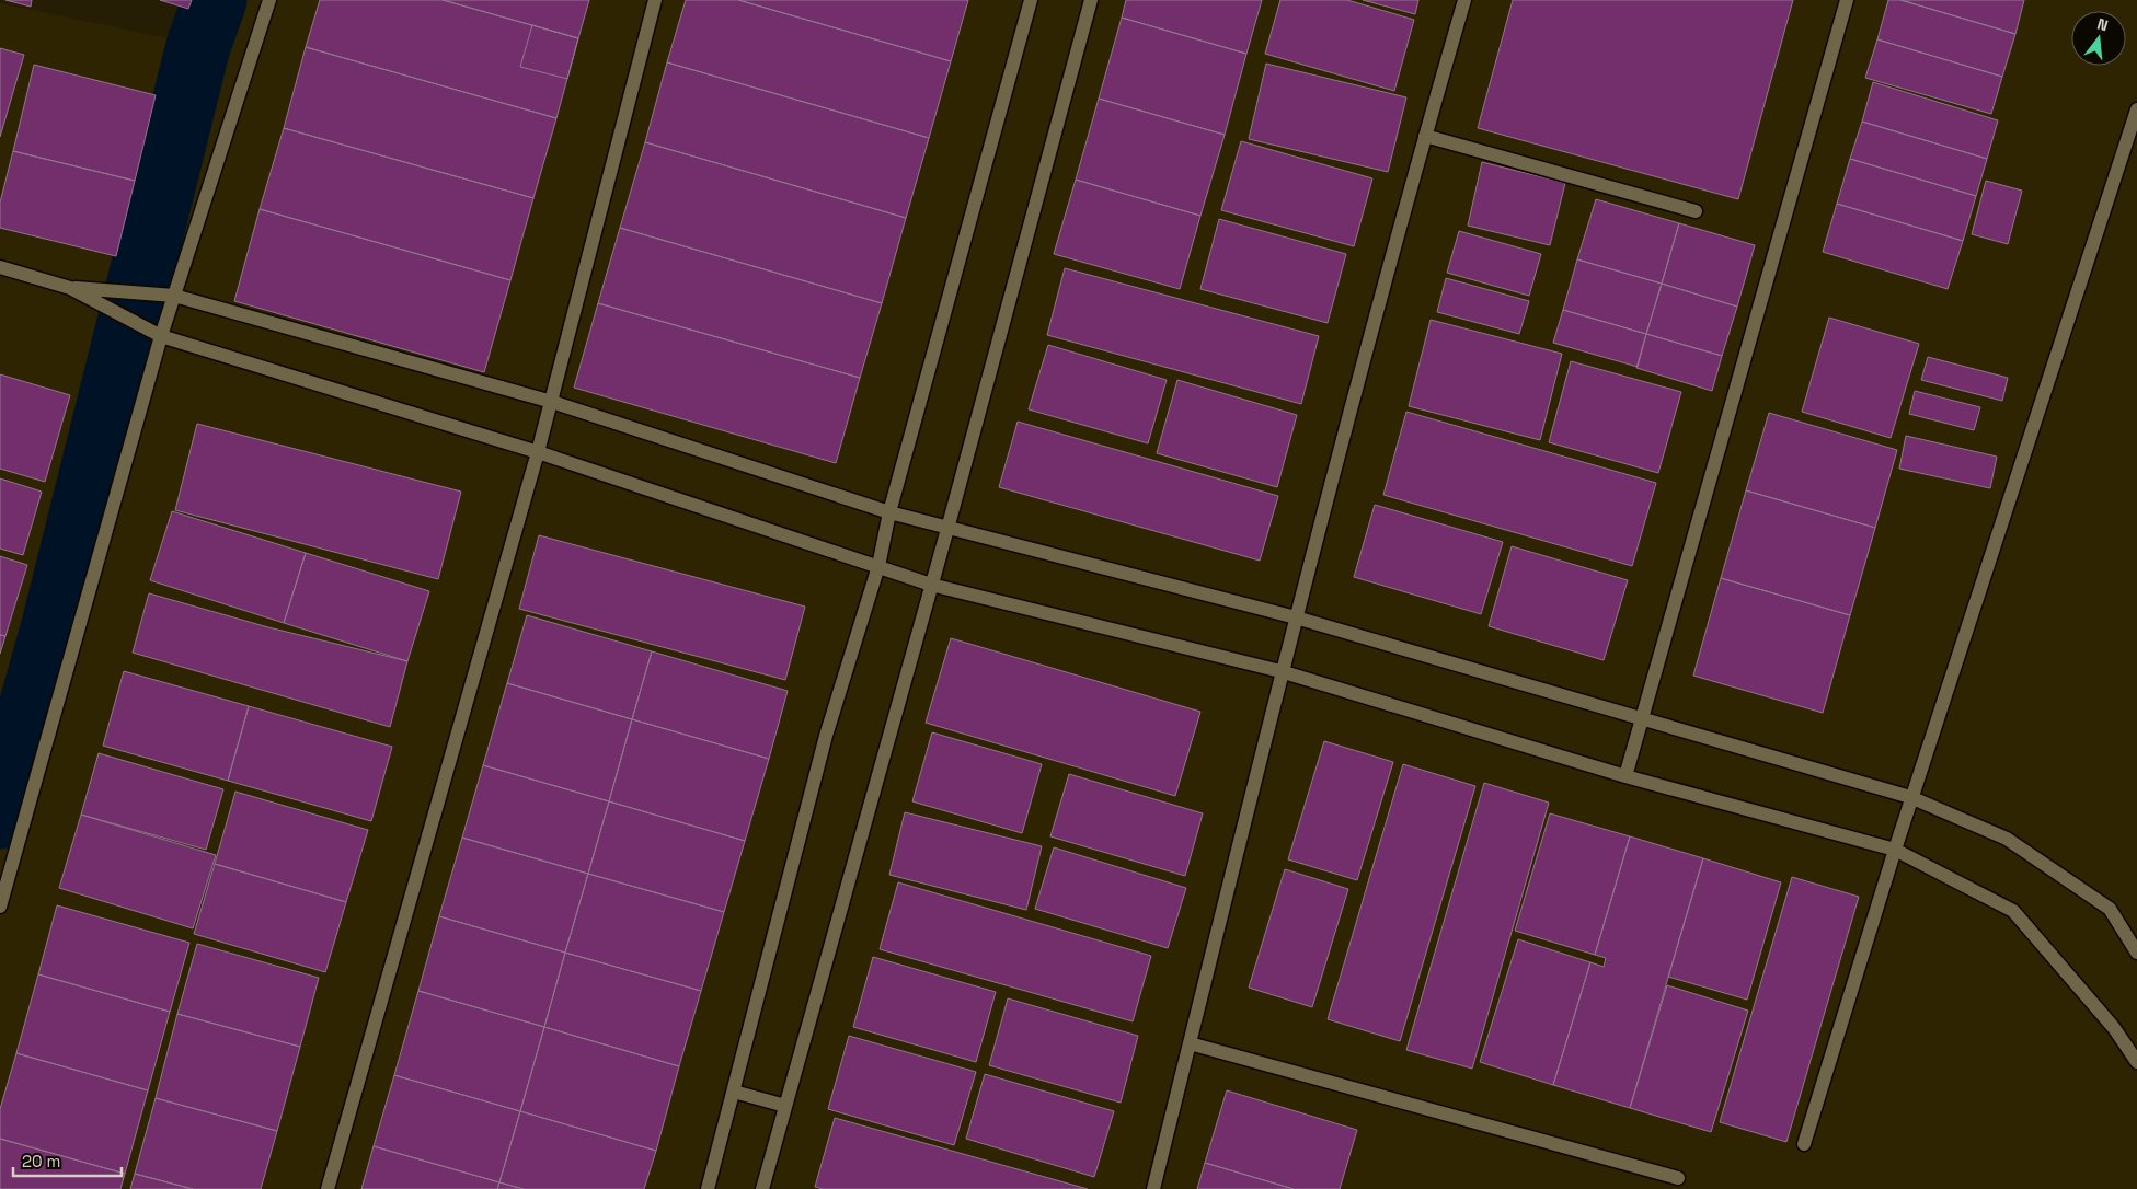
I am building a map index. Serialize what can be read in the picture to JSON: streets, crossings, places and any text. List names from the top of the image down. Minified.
{"scale_bar":"20 m","north":"top"}
